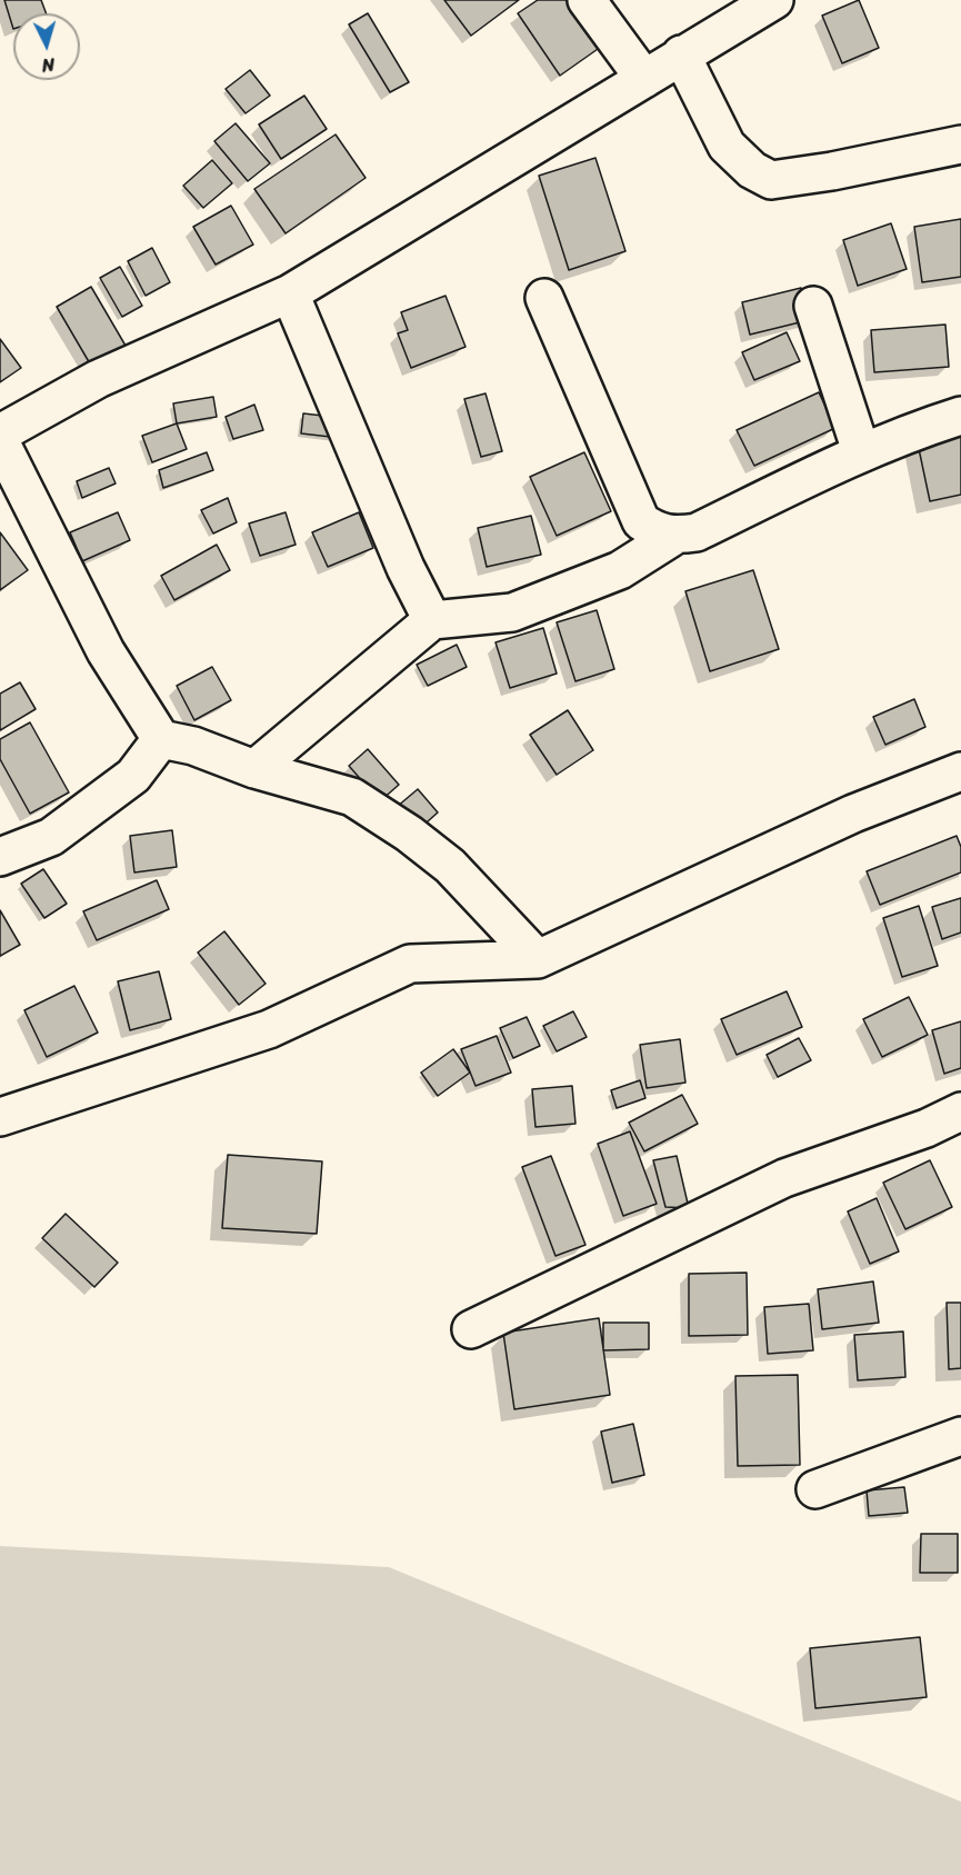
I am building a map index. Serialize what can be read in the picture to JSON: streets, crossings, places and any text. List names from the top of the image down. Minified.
{"north":"bottom"}
